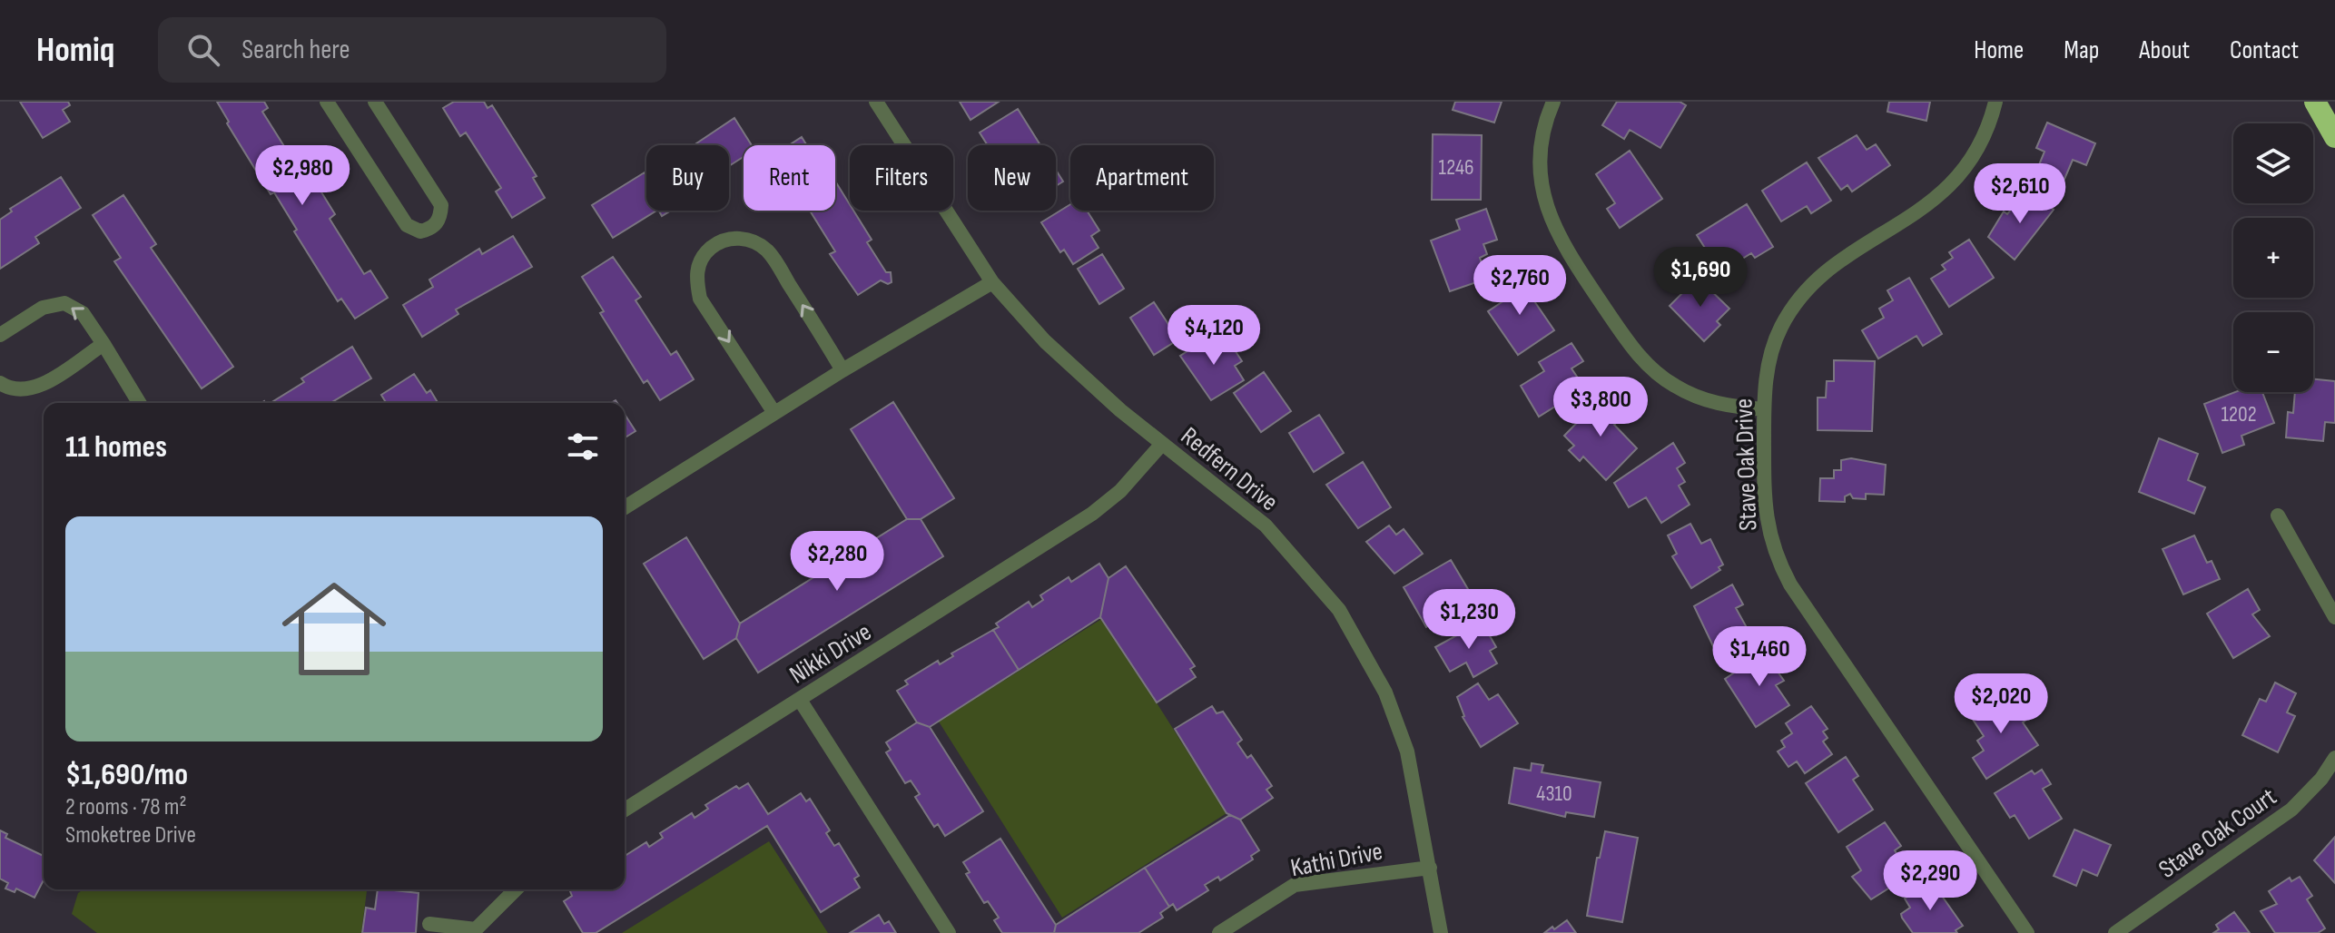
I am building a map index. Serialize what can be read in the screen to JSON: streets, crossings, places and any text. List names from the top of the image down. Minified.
{"streets":{"street":["Stave Oak Drive","Redfern Drive","Nikki Drive","Stave Oak Court","Kathi Drive"]},"crossings":[["Redfern Drive","Nikki Drive"],["Redfern Drive","Kathi Drive"]],"house_numbers":["1246","1202","4310"],"page":{"header":"Homiq","search":"Search here","nav":["Home","Map","About","Contact"],"map_buttons":["+","−"],"price":["$2,980","$2,610","$1,690","$2,760","$4,120","$3,800","$2,280","$1,230","$1,460","$2,020","$2,290"],"chip":["Buy","Rent","Filters","New","Apartment"],"heading":"11 homes","list":[{"name":"$1,690/mo","note":"2 rooms · 78 m² · Smoketree Drive"}]}}
